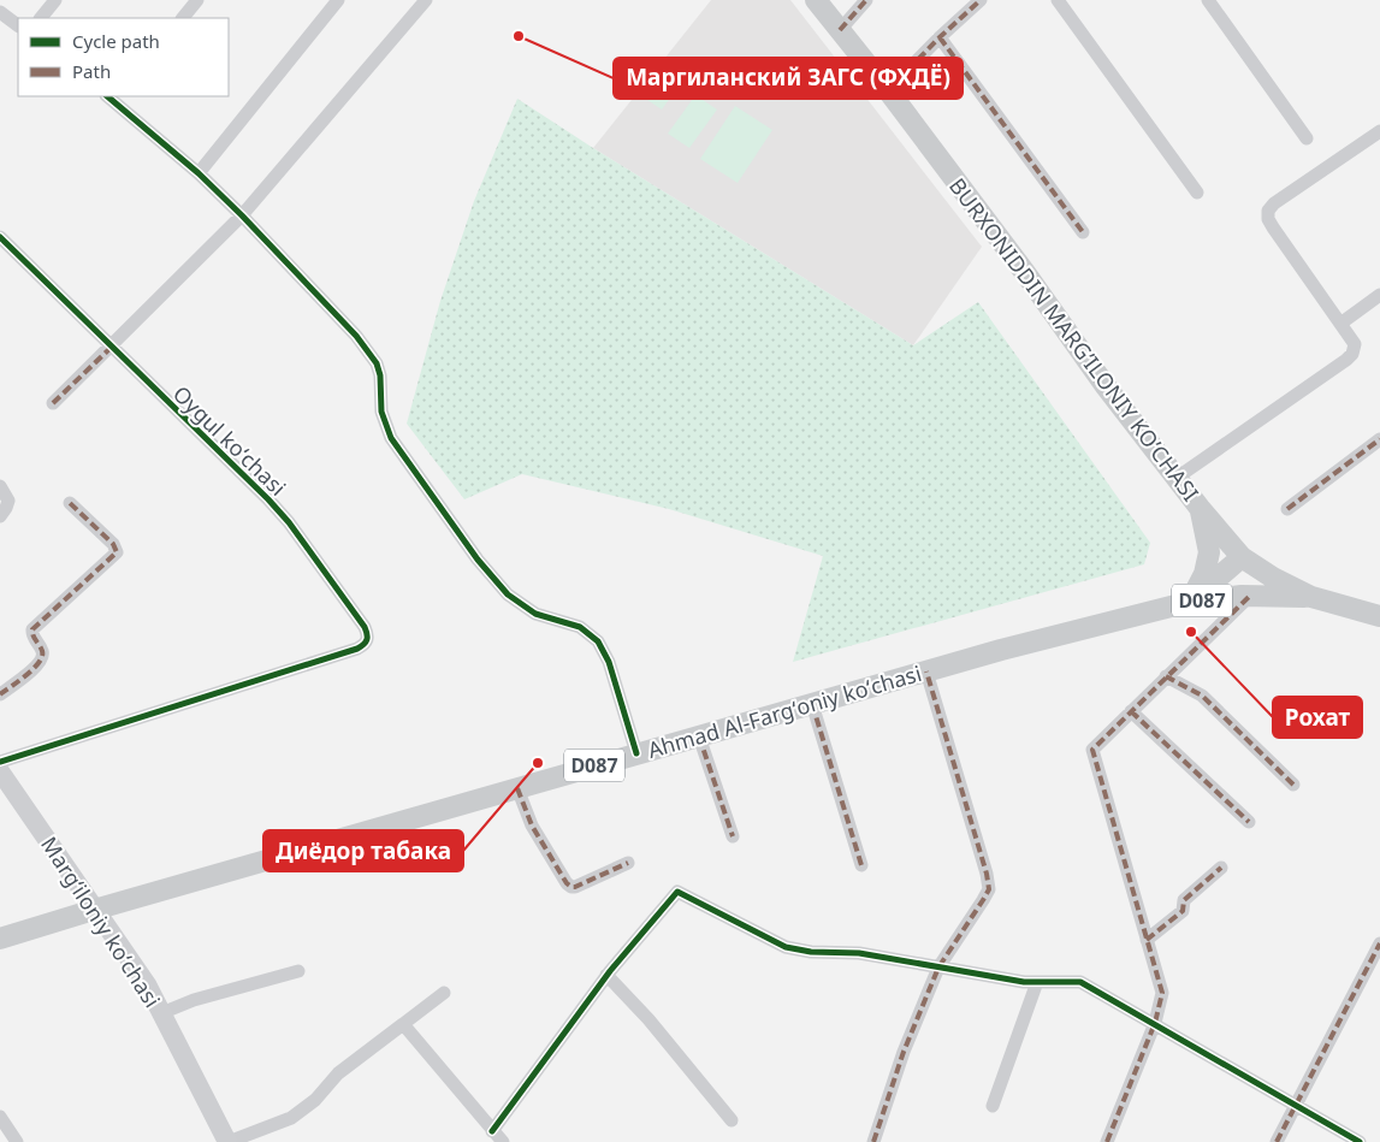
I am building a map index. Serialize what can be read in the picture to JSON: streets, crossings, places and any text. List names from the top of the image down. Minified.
{"streets":{"main road":["BURXONIDDIN MARG’ILONIY KO’CHASI","D087","Ahmad Al-Fargʻoniy koʻchasi"],"street":["Oygul koʻchasi","Margʻiloniy koʻchasi"]},"crossings":[["BURXONIDDIN MARG’ILONIY KO’CHASI","D087"],["D087","Ahmad Al-Fargʻoniy koʻchasi"],["Ahmad Al-Fargʻoniy koʻchasi","Margʻiloniy koʻchasi"]],"places":["Маргиланский ЗАГС (ФХДЁ)","Рохат","Диёдор табака"],"legend":["Cycle path","Path"]}
